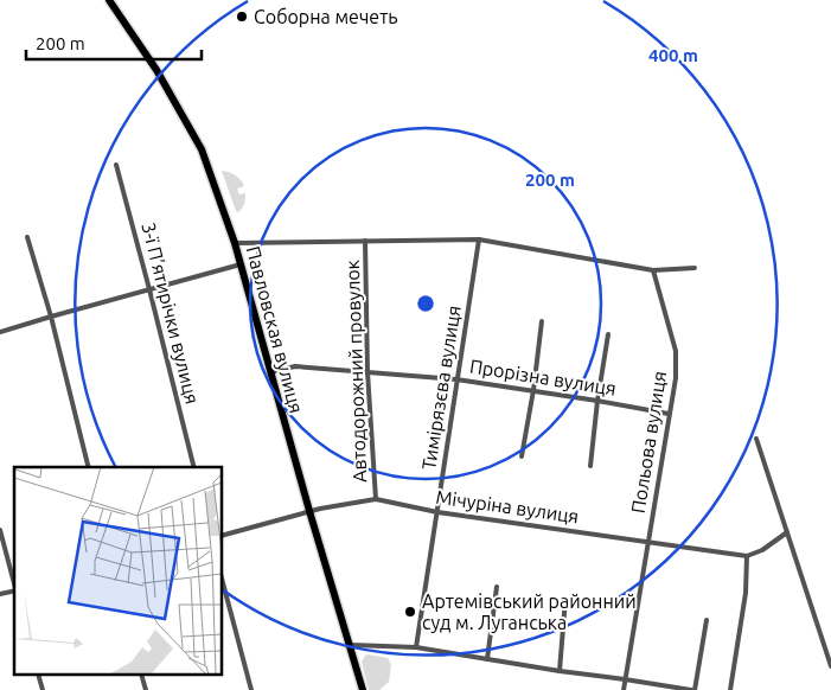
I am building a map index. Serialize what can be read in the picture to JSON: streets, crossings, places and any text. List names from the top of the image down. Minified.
{"streets":{"main road":["Павловская вулиця"],"street":["3-ї П’ятирічки вулиця","Автодорожний провулок","Прорізна вулиця","Тимірязєва вулиця","Польова вулиця","Мічуріна вулиця"]},"crossings":[["Павловская вулиця","Прорізна вулиця"],["Павловская вулиця","Мічуріна вулиця"],["Автодорожний провулок","Прорізна вулиця"],["Автодорожний провулок","Мічуріна вулиця"],["Прорізна вулиця","Тимірязєва вулиця"],["Прорізна вулиця","Польова вулиця"],["Тимірязєва вулиця","Мічуріна вулиця"],["Польова вулиця","Мічуріна вулиця"]],"places":["Соборна мечеть","Артемівський районний суд м. Луганська"],"scale_bar":"200 m","rings":["400 m","200 m"]}
